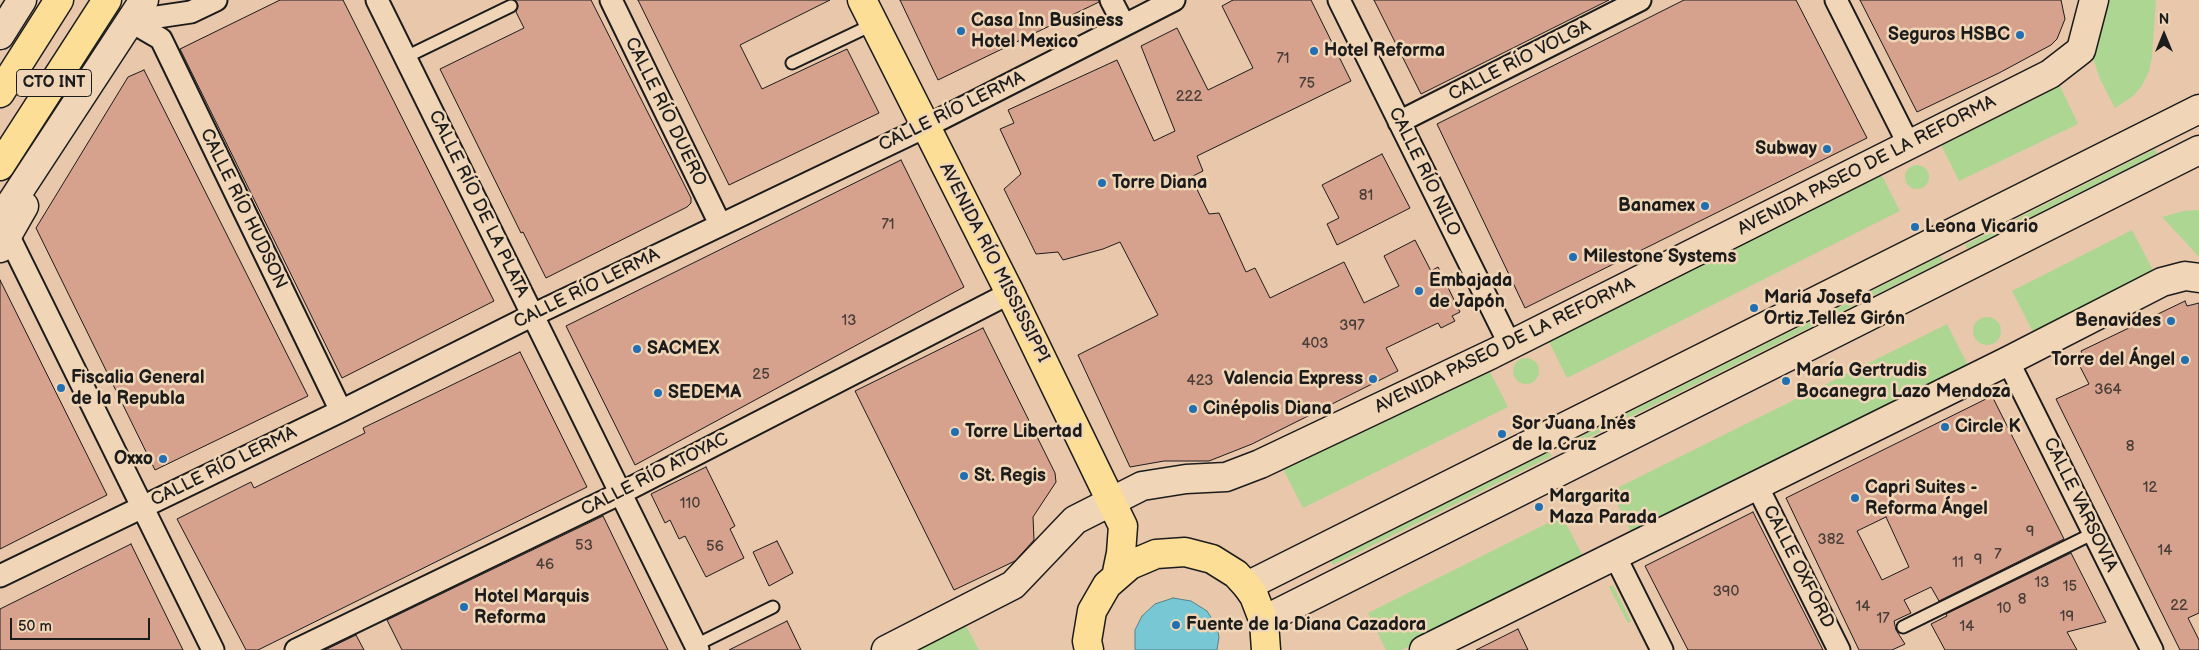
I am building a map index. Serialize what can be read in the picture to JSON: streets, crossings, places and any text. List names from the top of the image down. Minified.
{"streets":{"main road":["CTO INT","AVENIDA RÍO MISSISSIPPI"],"street":["CALLE RÍO VOLGA","CALLE RÍO DUERO","CALLE RÍO LERMA","AVENIDA PASEO DE LA REFORMA","CALLE RÍO NILO","CALLE RÍO DE LA PLATA","CALLE RÍO HUDSON","CALLE RÍO ATOYAC","CALLE VARSOVIA","CALLE OXFORD"]},"crossings":[["CALLE RÍO VOLGA","CALLE RÍO NILO"],["CTO INT","CALLE RÍO HUDSON"],["CALLE RÍO DUERO","CALLE RÍO LERMA"],["CALLE RÍO LERMA","CALLE RÍO DE LA PLATA"],["CALLE RÍO LERMA","CALLE RÍO HUDSON"],["CALLE RÍO LERMA","AVENIDA RÍO MISSISSIPPI"],["AVENIDA PASEO DE LA REFORMA","CALLE RÍO NILO"],["AVENIDA PASEO DE LA REFORMA","AVENIDA RÍO MISSISSIPPI"],["CALLE RÍO DE LA PLATA","CALLE RÍO ATOYAC"],["AVENIDA RÍO MISSISSIPPI","CALLE RÍO ATOYAC"]],"places":["Casa Inn Business Hotel Mexico","Seguros HSBC","Hotel Reforma","Subway","Torre Diana","Banamex","Leona Vicario","Milestone Systems","Embajada de Japón","Maria Josefa Ortiz Tellez Girón","Benavides","SACMEX","Torre del Ángel","Valencia Express","María Gertrudis Bocanegra Lazo Mendoza","Fiscalia General de la Republa","SEDEMA","Cinépolis Diana","Circle K","Torre Libertad","Sor Juana Inés de la Cruz","Oxxo","St. Regis","Capri Suites - Reforma Ángel","Margarita Maza Parada","Hotel Marquis Reforma","Fuente de la Diana Cazadora"],"house_numbers":["71","75","222","81","71","13","397","403","25","423","364","8","12","110","9","382","53","56","14","7","9","11","46","13","15","390","8","22","14","10","19","17","14"],"scale_bar":"50 m","north":"top"}
